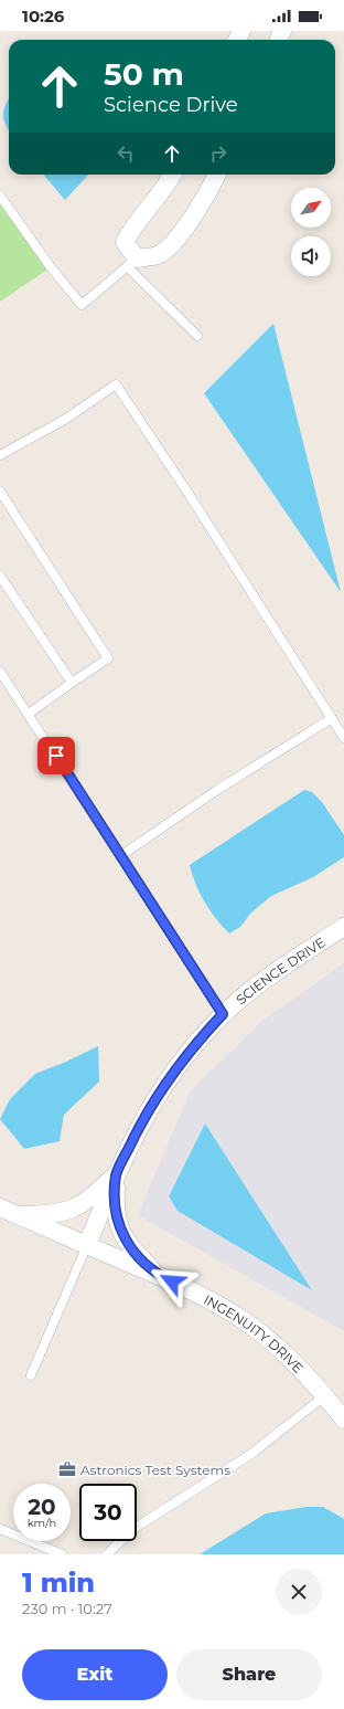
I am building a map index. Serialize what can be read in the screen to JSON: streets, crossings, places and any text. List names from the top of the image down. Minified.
{"streets":{"street":["SCIENCE DRIVE","INGENUITY DRIVE"]},"crossings":[["SCIENCE DRIVE","INGENUITY DRIVE"]],"places":{"office":["Astronics Test Systems"]},"north":"top right","page":{"status":"10:26","turn":["50 m","Science Drive"],"speed":"20 km/h","limit":"30","heading":["1 min","230 m · 10:27"],"buttons":["Exit","Share"]}}
